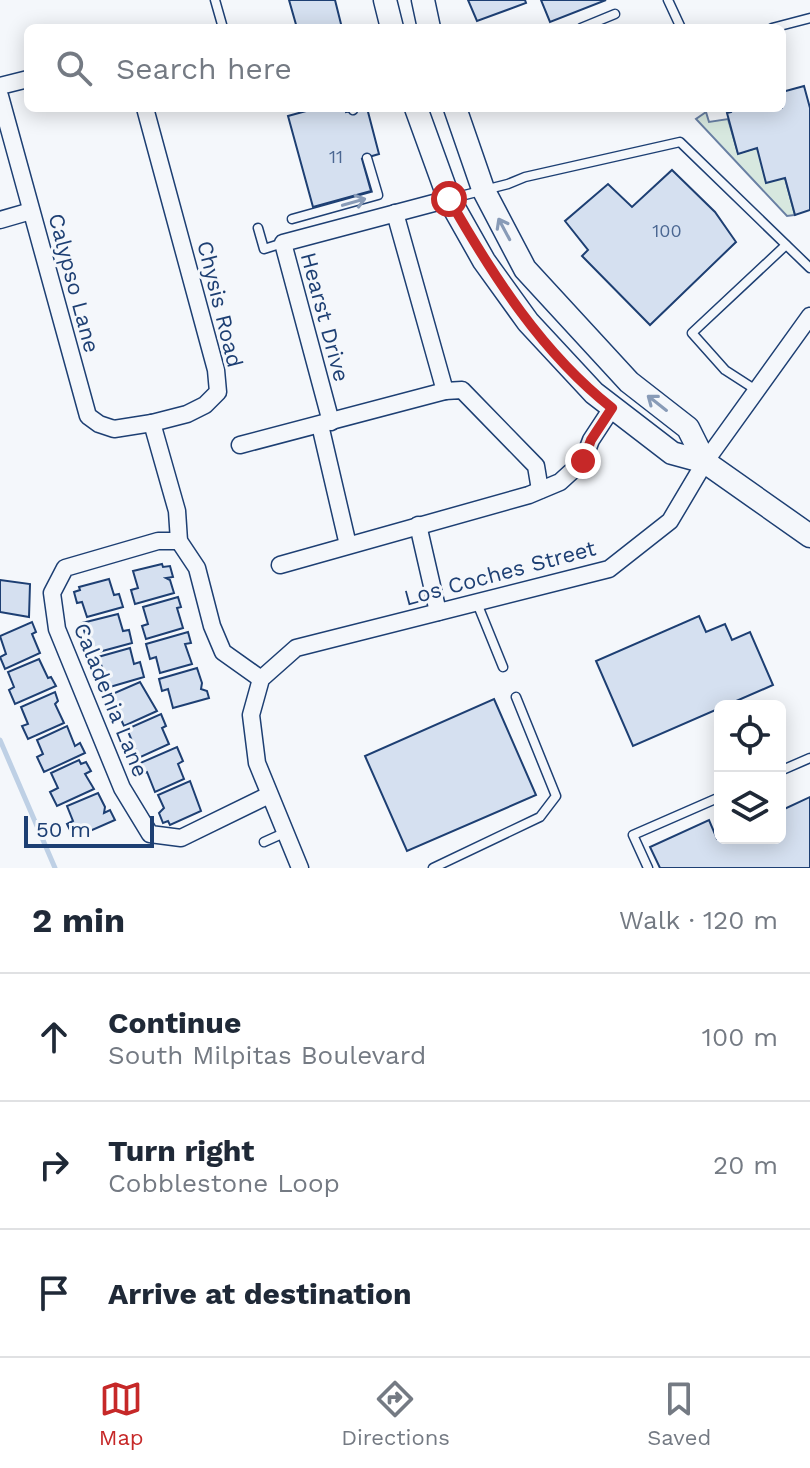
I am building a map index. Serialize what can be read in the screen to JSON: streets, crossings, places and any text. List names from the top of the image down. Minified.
{"streets":{"street":["Calypso Lane","Chysis Road","Hearst Drive","Los Coches Street","Caladenia Lane"]},"crossings":[["Calypso Lane","Chysis Road"]],"house_numbers":["11","100"],"scale_bar":"50 m","page":{"search":"Search here","scale":"50 m","heading":["2 min","Walk · 120 m"],"list":[["Continue","South Milpitas Boulevard","100 m"],["Turn right","Cobblestone Loop","20 m"],"Arrive at destination"],"nav":["Map","Directions","Saved"]}}
